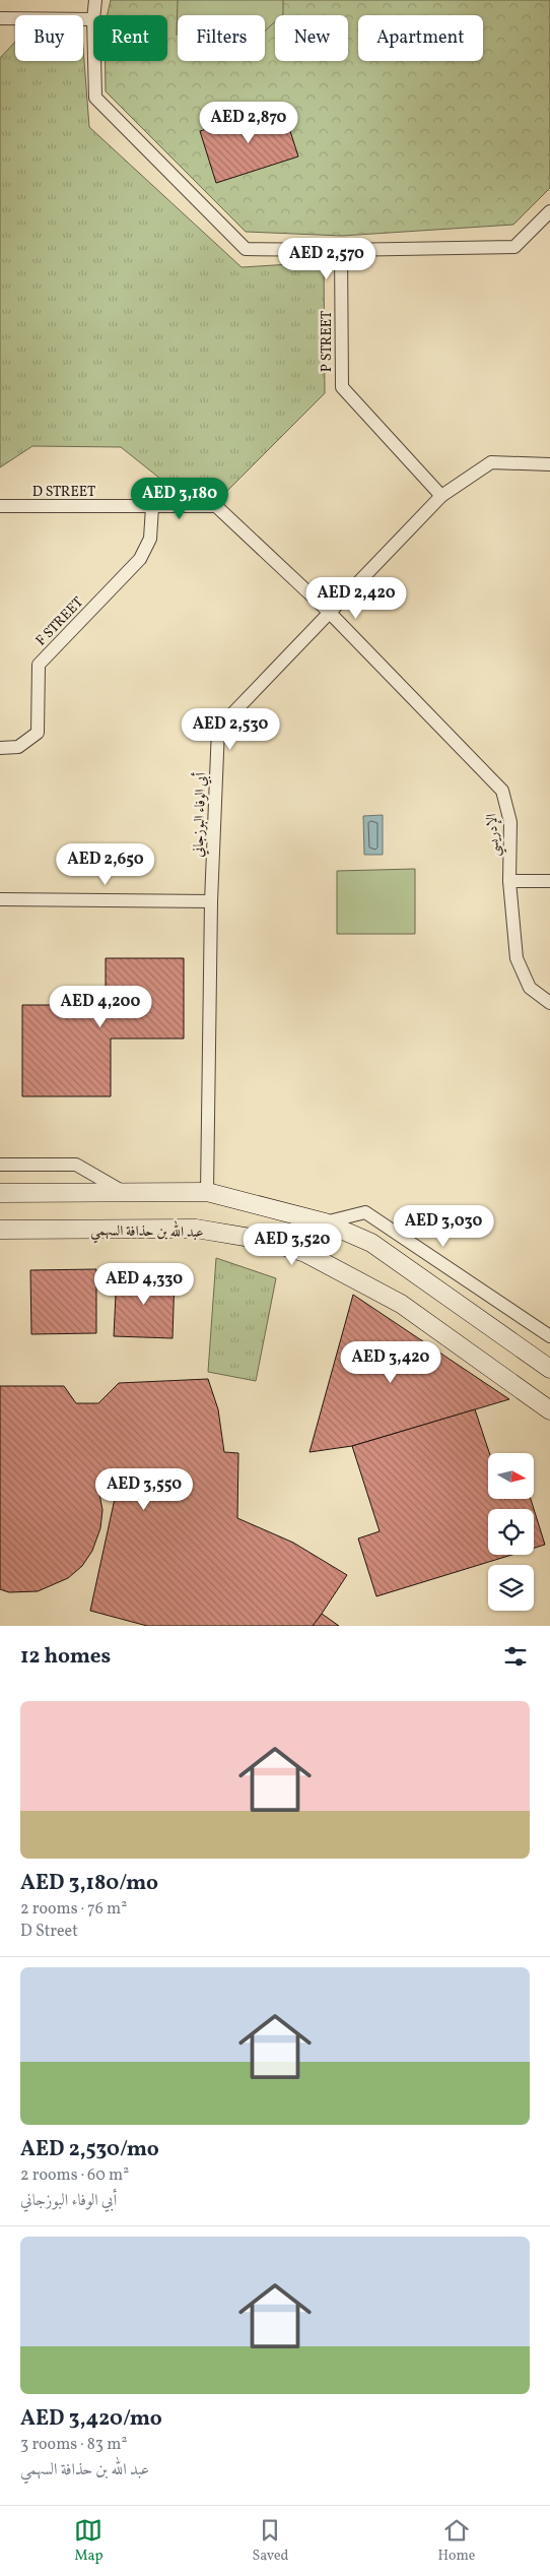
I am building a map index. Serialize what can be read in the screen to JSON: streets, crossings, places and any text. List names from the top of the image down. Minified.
{"streets":{"street":["P STREET","D STREET","F STREET","أبي الوفاء البوزجاني","الإدريسي","عبد الله بن حذافة السهمي"]},"crossings":[["P STREET","أبي الوفاء البوزجاني"],["D STREET","F STREET"],["D STREET","أبي الوفاء البوزجاني"],["D STREET","الإدريسي"],["أبي الوفاء البوزجاني","الإدريسي"]],"north":"right","page":{"chip":["Buy","Rent","Filters","New","Apartment"],"price":["AED 2,870","AED 2,570","AED 3,180","AED 2,420","AED 2,530","AED 2,650","AED 4,200","AED 3,030","AED 3,520","AED 4,330","AED 3,420","AED 3,550"],"heading":"12 homes","list":[{"name":"AED 3,180/mo","note":"2 rooms · 76 m² · D Street"},{"name":"AED 2,530/mo","note":"2 rooms · 60 m² · أبي الوفاء البوزجاني"},{"name":"AED 3,420/mo","note":"3 rooms · 83 m² · عبد الله بن حذافة السهمي"}],"tabs":["Map","Saved","Home"]}}
